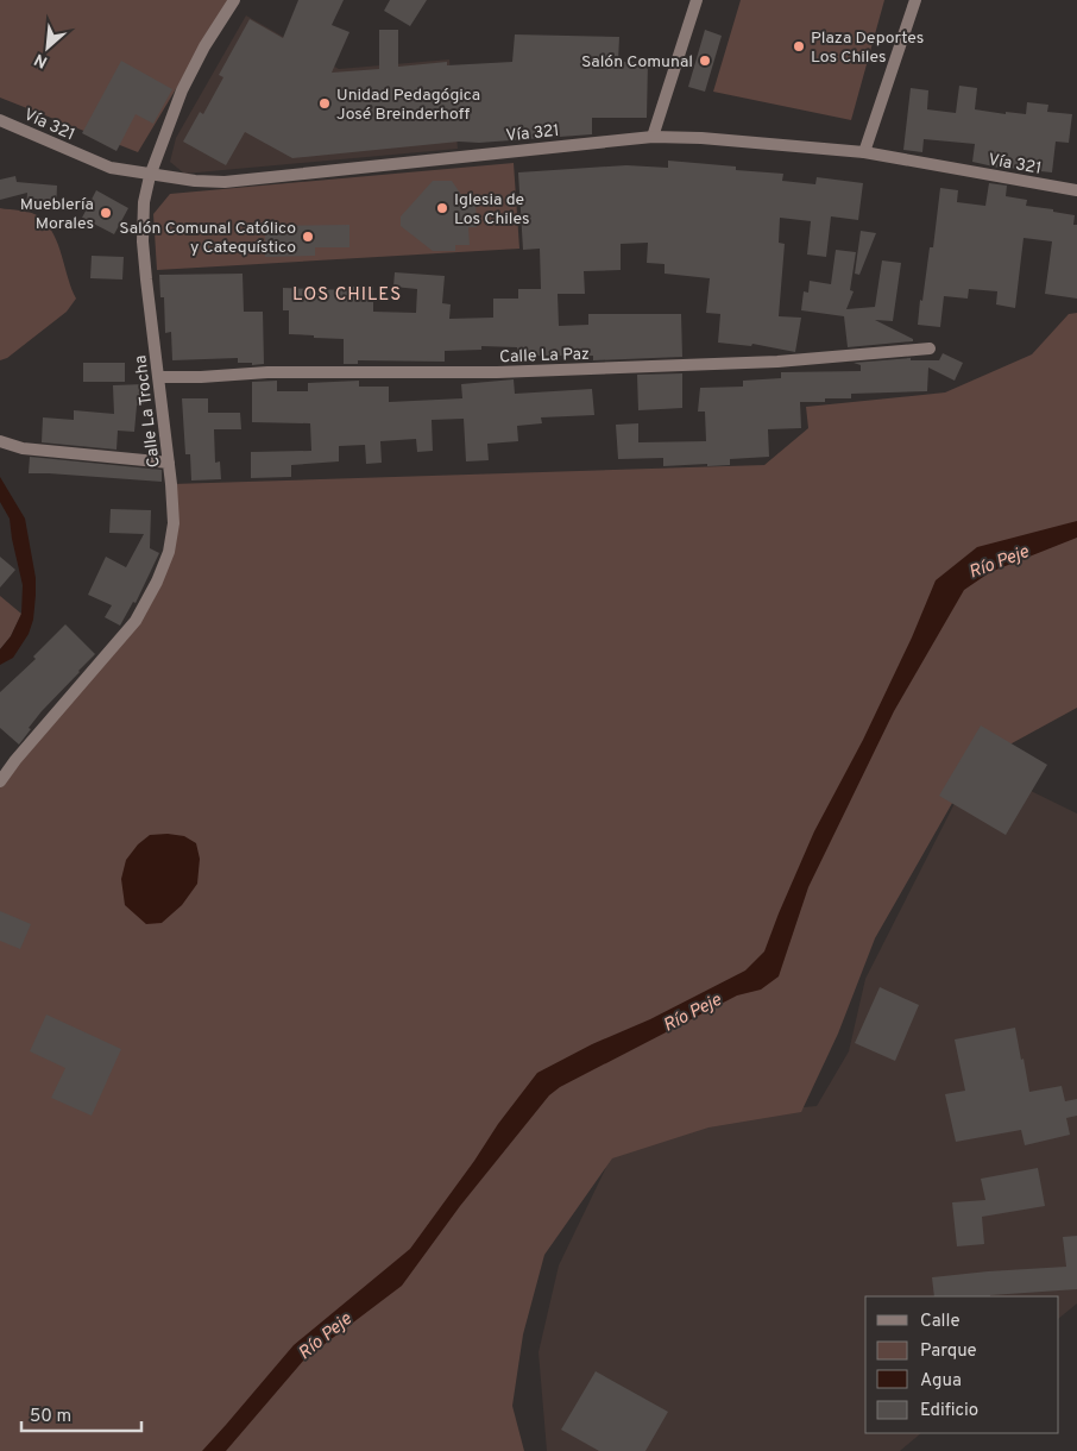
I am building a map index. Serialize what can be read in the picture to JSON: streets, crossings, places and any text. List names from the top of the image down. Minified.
{"streets":{"street":["Vía 321","Calle La Paz","Calle La Trocha"]},"crossings":[["Vía 321","Calle La Trocha"],["Calle La Paz","Calle La Trocha"]],"districts":["LOS CHILES"],"water":["Río Peje"],"places":["Plaza Deportes Los Chiles","Salón Comunal","Unidad Pedagógica José Breinderhoff","Iglesia de Los Chiles","Mueblería Morales","Salón Comunal Católico y Catequístico"],"legend":["Calle","Parque","Agua","Edificio"],"scale_bar":"50 m","north":"bottom left"}
